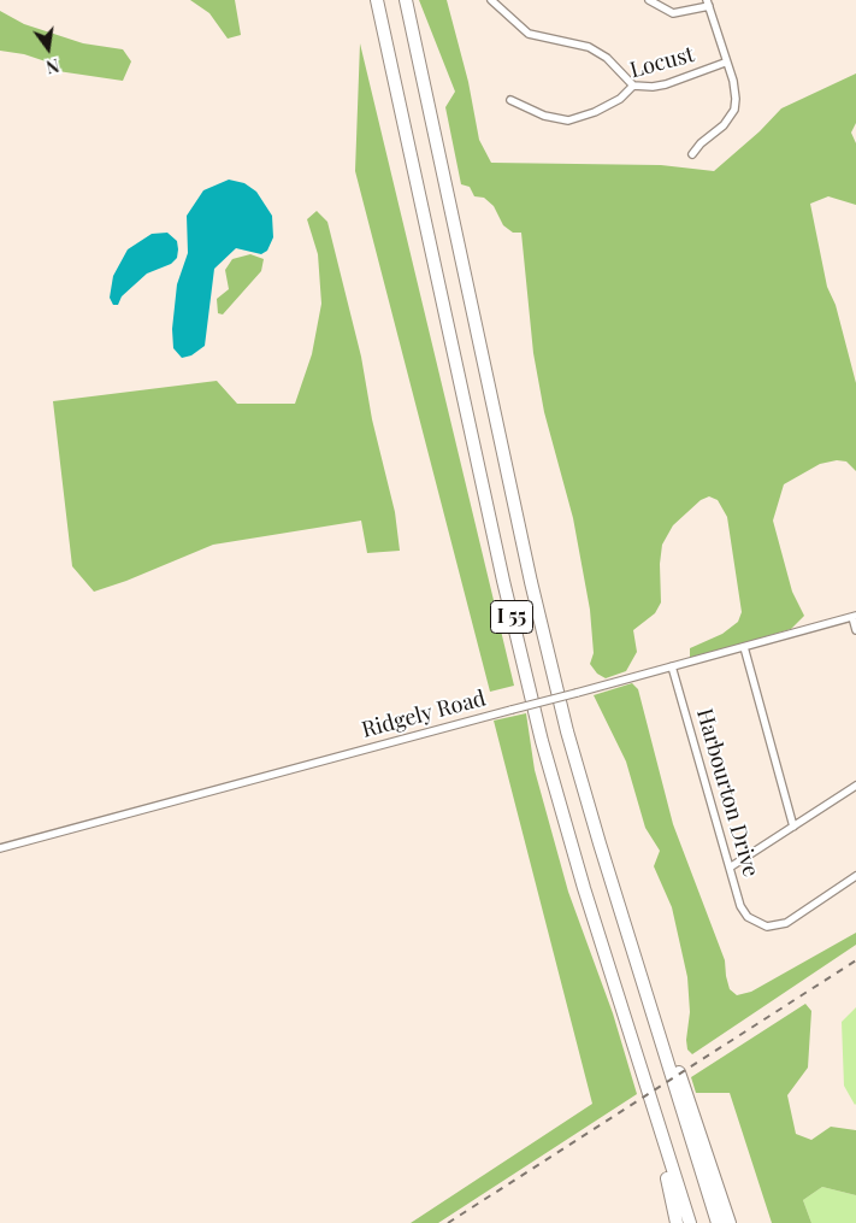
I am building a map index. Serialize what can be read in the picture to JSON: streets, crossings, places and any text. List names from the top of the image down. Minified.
{"streets":{"highway":["I 55"],"street":["Locust","Ridgely Road","Harbourton Drive"]},"crossings":[["Ridgely Road","Harbourton Drive"]],"north":"bottom"}
